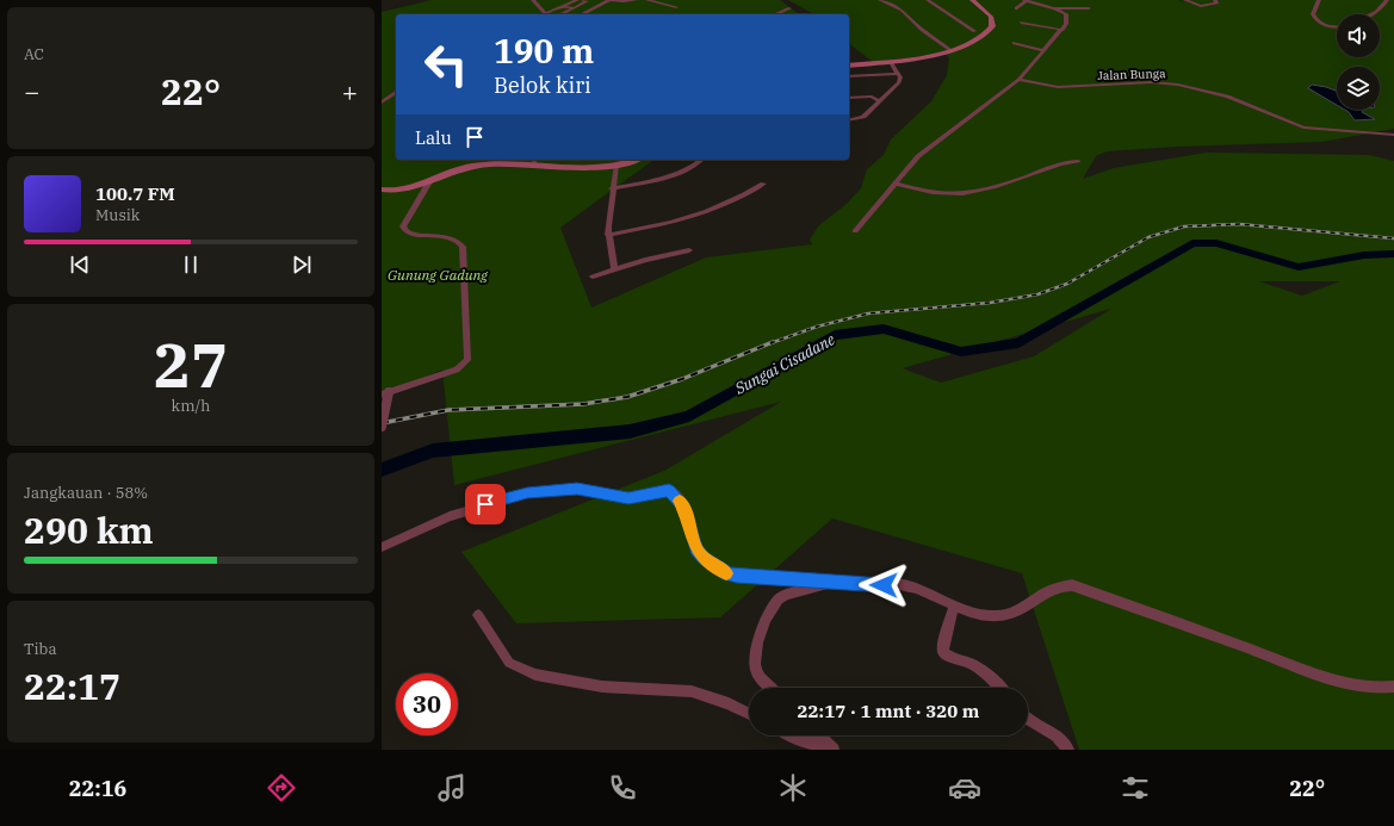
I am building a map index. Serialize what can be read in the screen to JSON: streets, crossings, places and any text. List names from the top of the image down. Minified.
{"streets":{"street":["Jalan Bunga"]},"water":["Sungai Cisadane"],"parks":["Gunung Gadung"],"page":{"tile":["AC",["27","km/h"],["Jangkauan · 58%","290 km"],["Tiba","22:17"]],"turn":["190 m","Belok kiri"],"heat":["−","22°","+"],"then":"Lalu","song":["100.7 FM","Musik"],"limit":"30","trip":"22:17 · 1 mnt · 320 m","tabs":["22:16","22°"]}}
